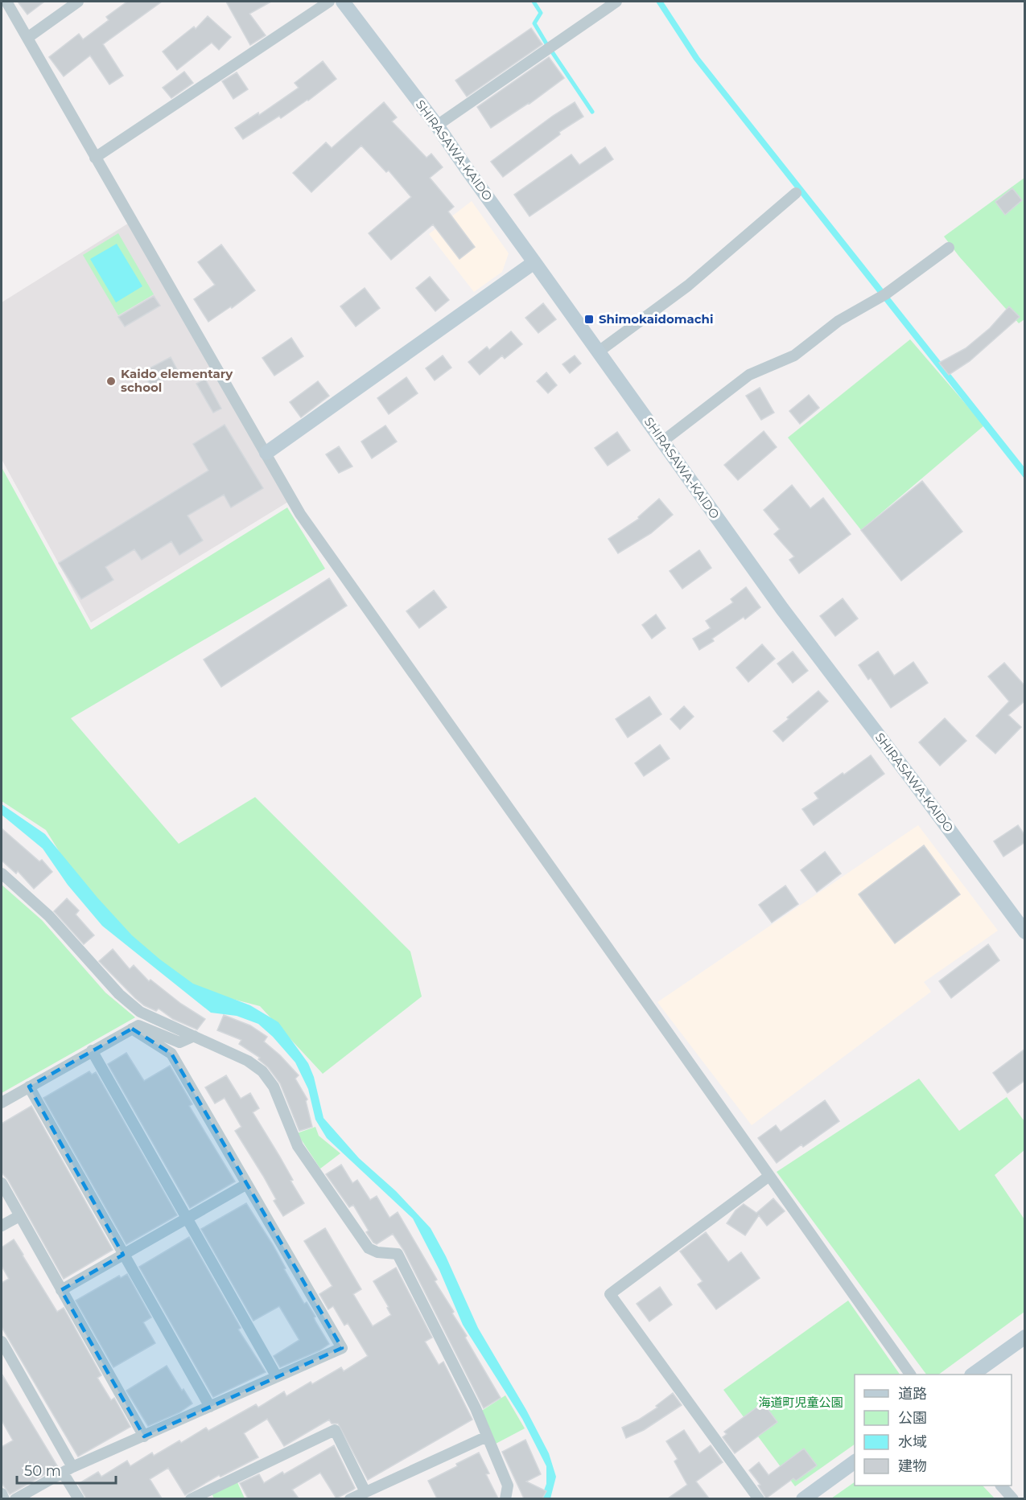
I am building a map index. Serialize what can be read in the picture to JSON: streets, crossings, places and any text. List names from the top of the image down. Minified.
{"streets":{"main road":["SHIRASAWA-KAIDO"]},"parks":["海道町児童公園"],"places":{"transit":["Shimokaidomachi"],"other":["Kaido elementary school"]},"legend":["道路","公園","水域","建物"],"scale_bar":"50 m"}
